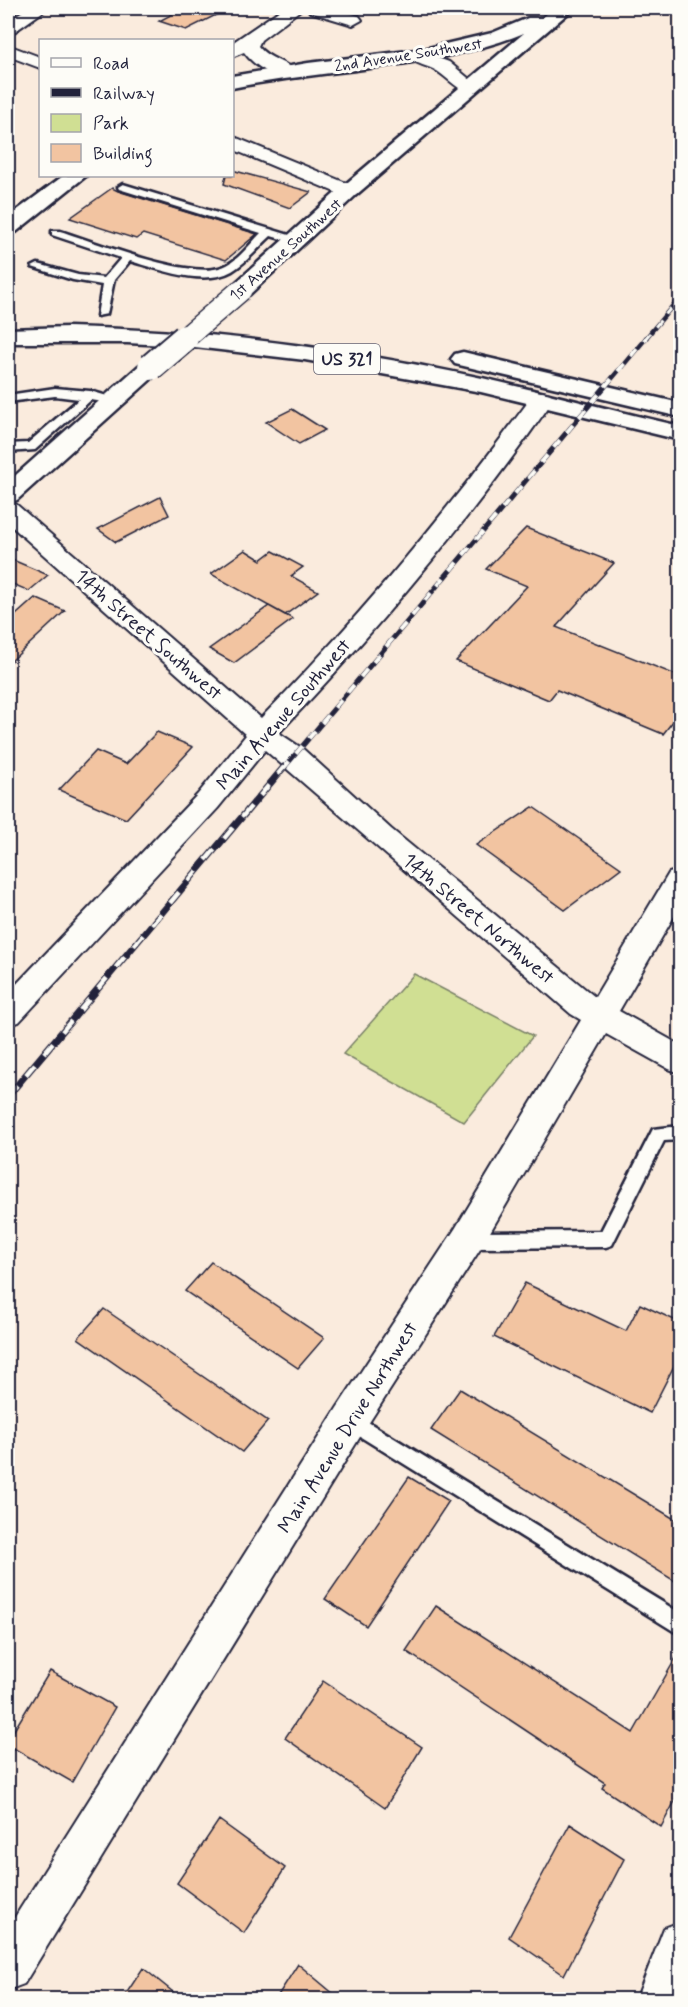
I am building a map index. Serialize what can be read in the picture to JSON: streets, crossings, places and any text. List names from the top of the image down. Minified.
{"streets":{"main road":["2nd Avenue Southwest","1st Avenue Southwest","US 321"],"street":["14th Street Southwest","Main Avenue Southwest","14th Street Northwest","Main Avenue Drive Northwest"]},"crossings":[["US 321","Main Avenue Southwest"],["14th Street Southwest","Main Avenue Southwest"],["14th Street Southwest","14th Street Northwest"],["14th Street Northwest","Main Avenue Drive Northwest"]],"legend":["Road","Railway","Park","Building"]}
